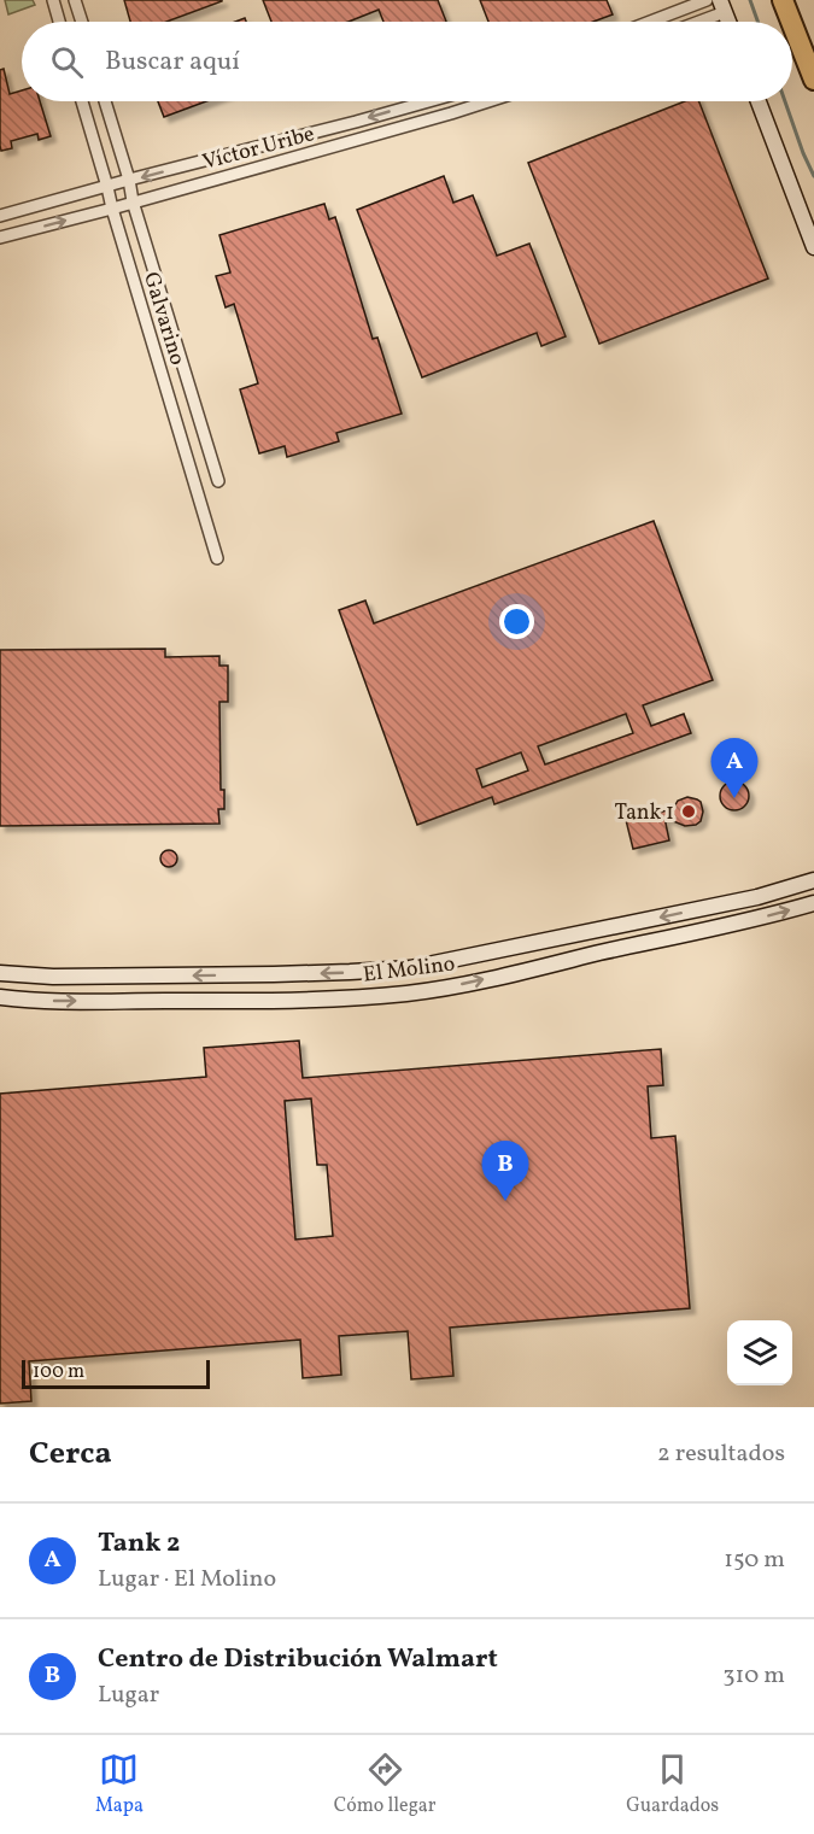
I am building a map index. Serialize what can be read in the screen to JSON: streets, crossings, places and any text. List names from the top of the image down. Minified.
{"streets":{"street":["Víctor Uribe","Galvarino","El Molino"]},"crossings":[["Víctor Uribe","Galvarino"]],"places":["Tank 1"],"scale_bar":"100 m","page":{"search":"Buscar aquí","pins":["A","B"],"scale":"100 m","heading":["Cerca","2 resultados"],"list":[{"mark":"A","name":"Tank 2","note":"Lugar · El Molino","value":"150 m"},{"mark":"B","name":"Centro de Distribución Walmart","note":"Lugar","value":"310 m"}],"nav":["Mapa","Cómo llegar","Guardados"]}}
